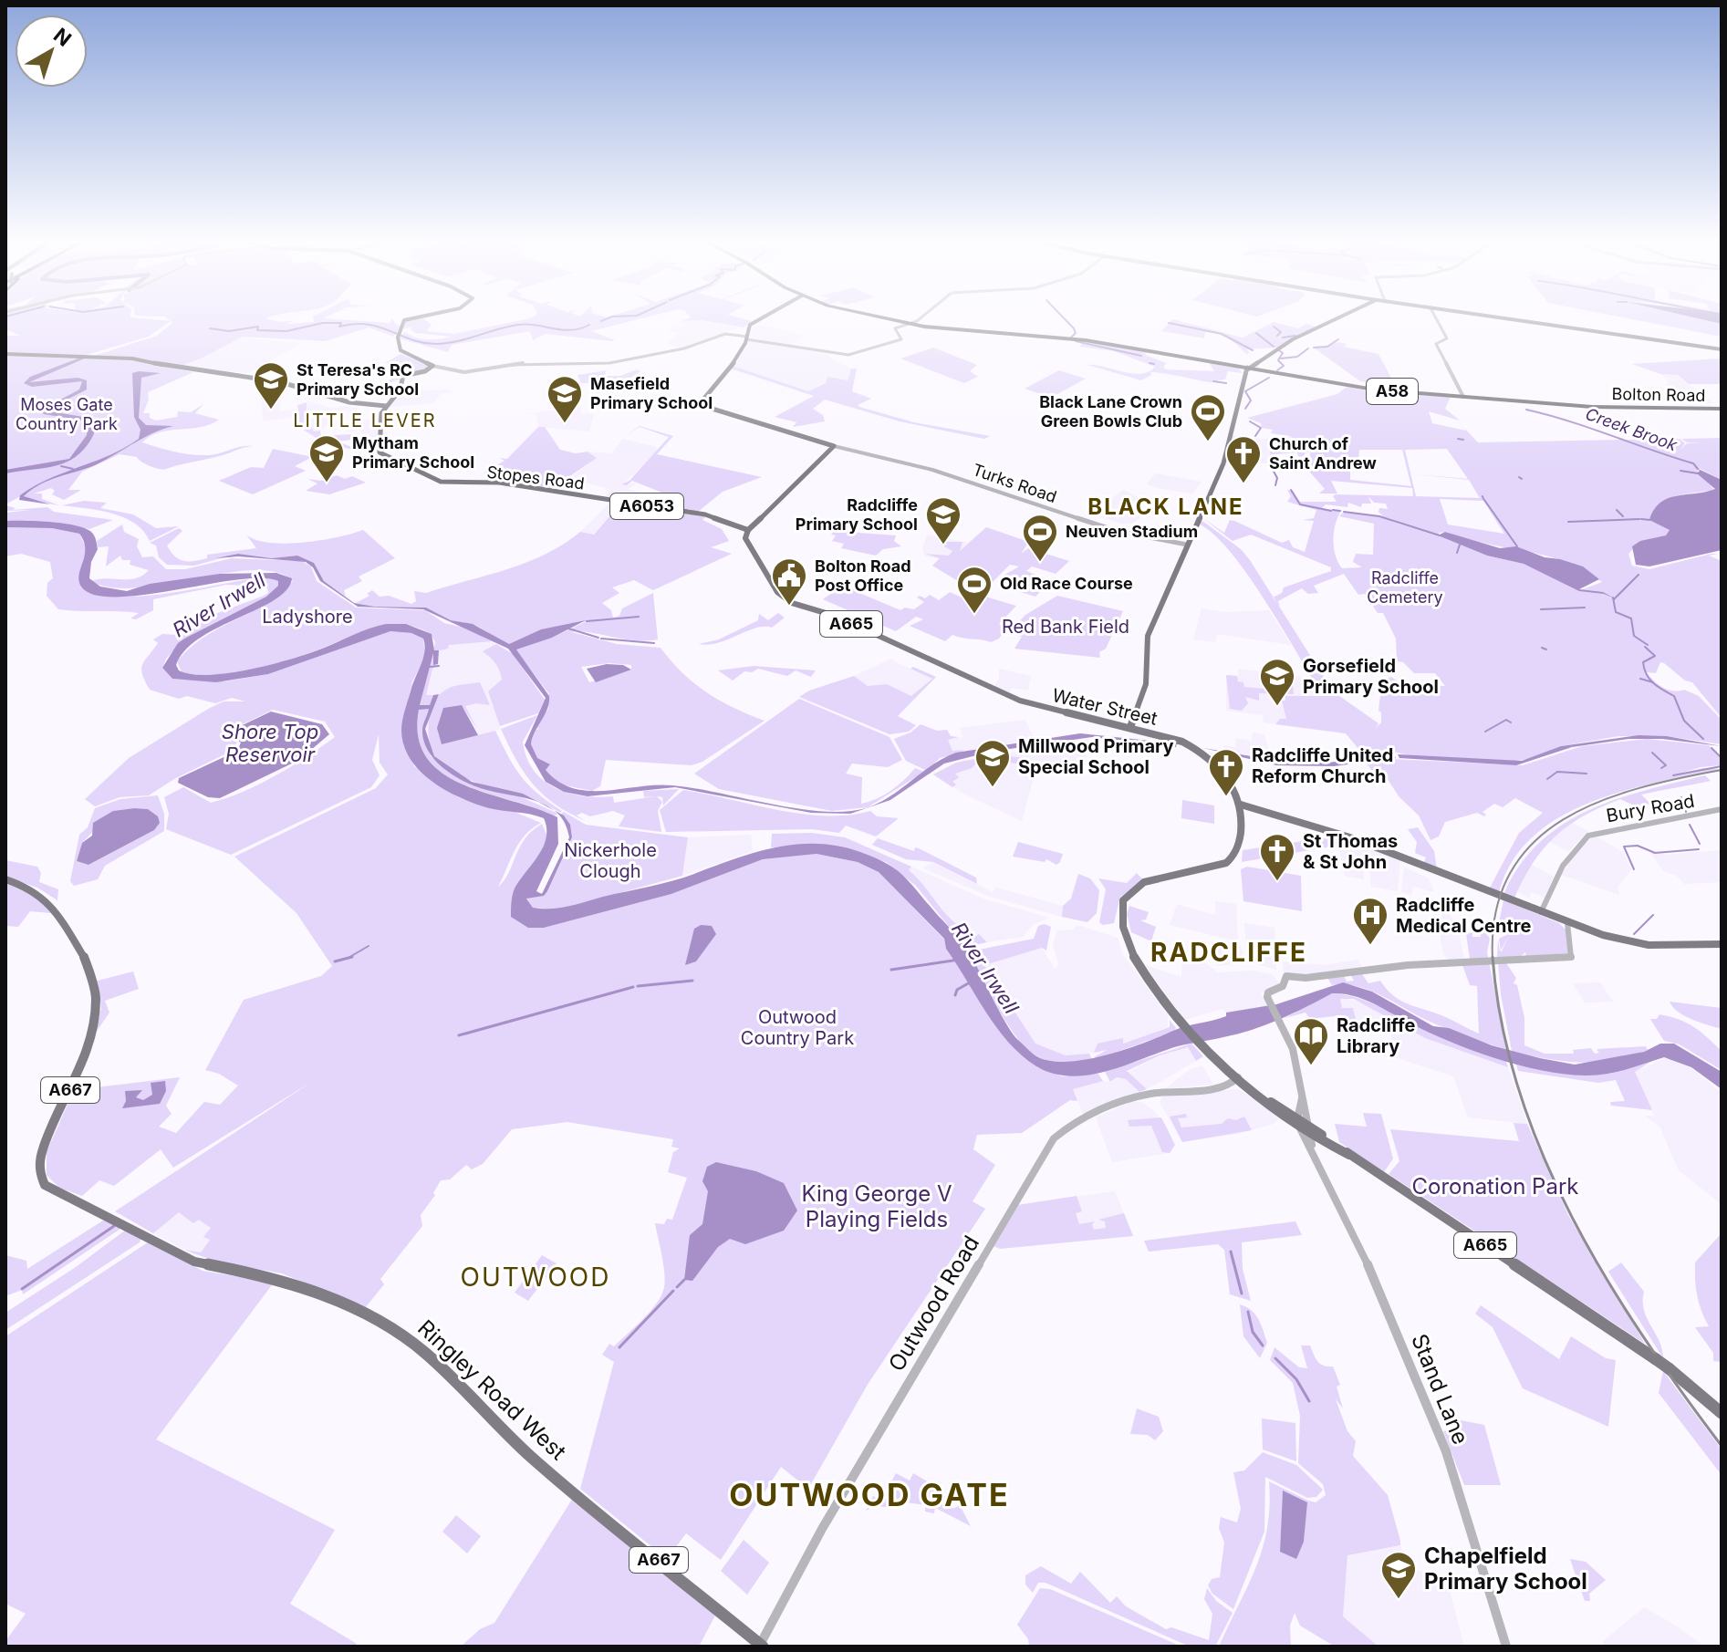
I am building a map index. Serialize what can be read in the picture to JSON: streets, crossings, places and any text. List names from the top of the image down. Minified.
{"streets":{"highway":["A58","Bolton Road"],"main road":["Stopes Road","A6053","A665","Water Street","A667","Ringley Road West"],"street":["Turks Road","Bury Road","Outwood Road","Stand Lane"]},"crossings":[["A58","Bolton Road"],["Stopes Road","Water Street"],["A665","Water Street"],["A665","Outwood Road"],["A665","Stand Lane"],["Outwood Road","Ringley Road West"]],"districts":["LITTLE LEVER","BLACK LANE","RADCLIFFE","OUTWOOD","OUTWOOD GATE"],"water":["Creek Brook","River Irwell","Shore Top Reservoir"],"parks":["Moses Gate Country Park","Radcliffe Cemetery","Ladyshore","Red Bank Field","Nickerhole Clough","Outwood Country Park","Coronation Park","King George V Playing Fields"],"places":{"school or university":["St Teresa's RC Primary School","Masefield Primary School","Mytham Primary School","Radcliffe Primary School","Gorsefield Primary School","Millwood Primary Special School","Chapelfield Primary School"],"sports":["Black Lane Crown Green Bowls Club","Neuven Stadium","Old Race Course"],"church":["Church of Saint Andrew","Radcliffe United Reform Church","St Thomas & St John"],"public building":["Bolton Road Post Office"],"hospital":["Radcliffe Medical Centre"],"library":["Radcliffe Library"]},"north":"top right"}
